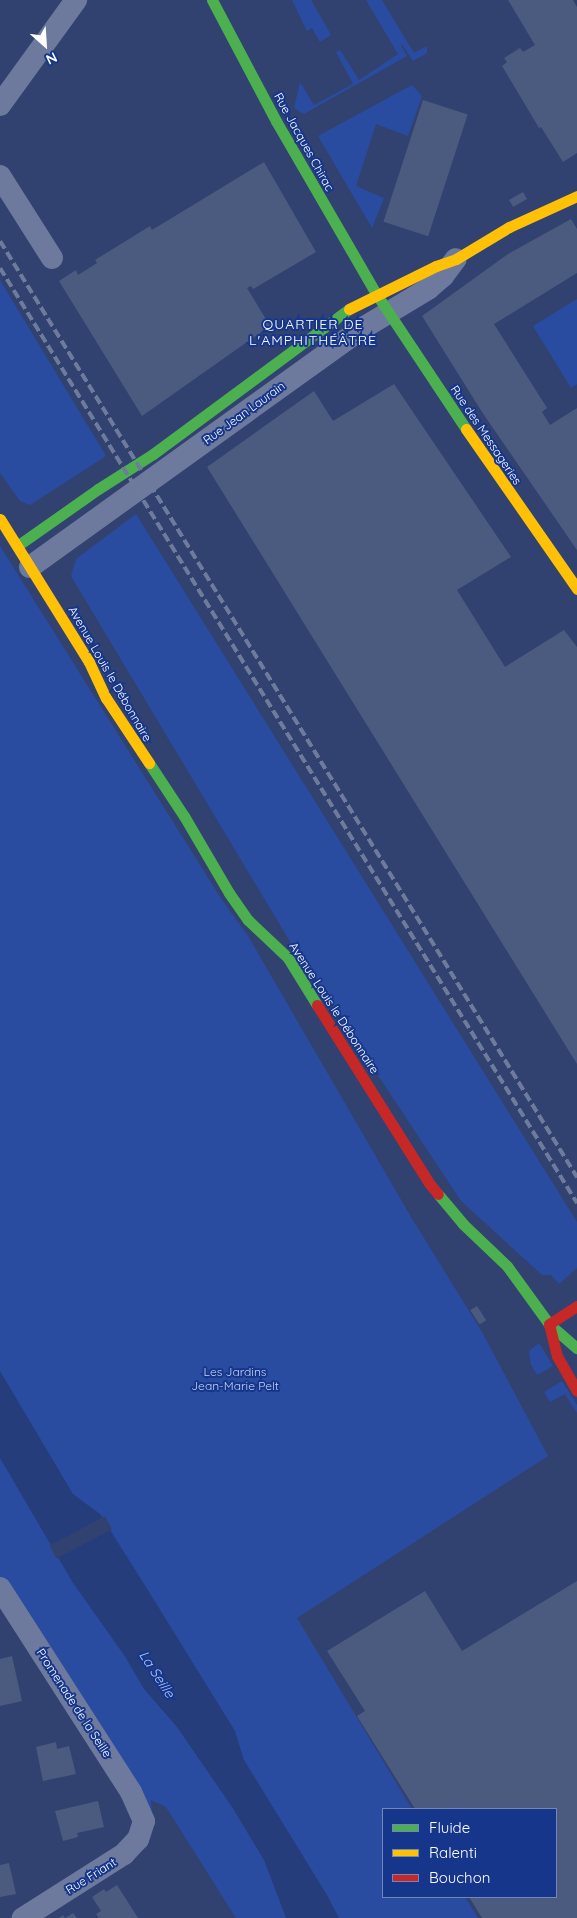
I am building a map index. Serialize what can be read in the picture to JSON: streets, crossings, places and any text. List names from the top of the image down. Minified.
{"streets":{"street":["Rue Jacques Chirac","Rue Jean Laurain","Rue des Messageries","Avenue Louis le Débonnaire","Promenade de la Seille","Rue Friant"]},"crossings":[["Rue Jacques Chirac","Rue Jean Laurain"],["Rue Jacques Chirac","Rue des Messageries"],["Rue Jean Laurain","Rue des Messageries"],["Rue Jean Laurain","Avenue Louis le Débonnaire"],["Promenade de la Seille","Rue Friant"]],"districts":["QUARTIER DE L'AMPHITHÉÂTRE"],"water":["La Seille"],"parks":["Les Jardins Jean-Marie Pelt"],"legend":["Fluide","Ralenti","Bouchon"],"north":"bottom right"}
